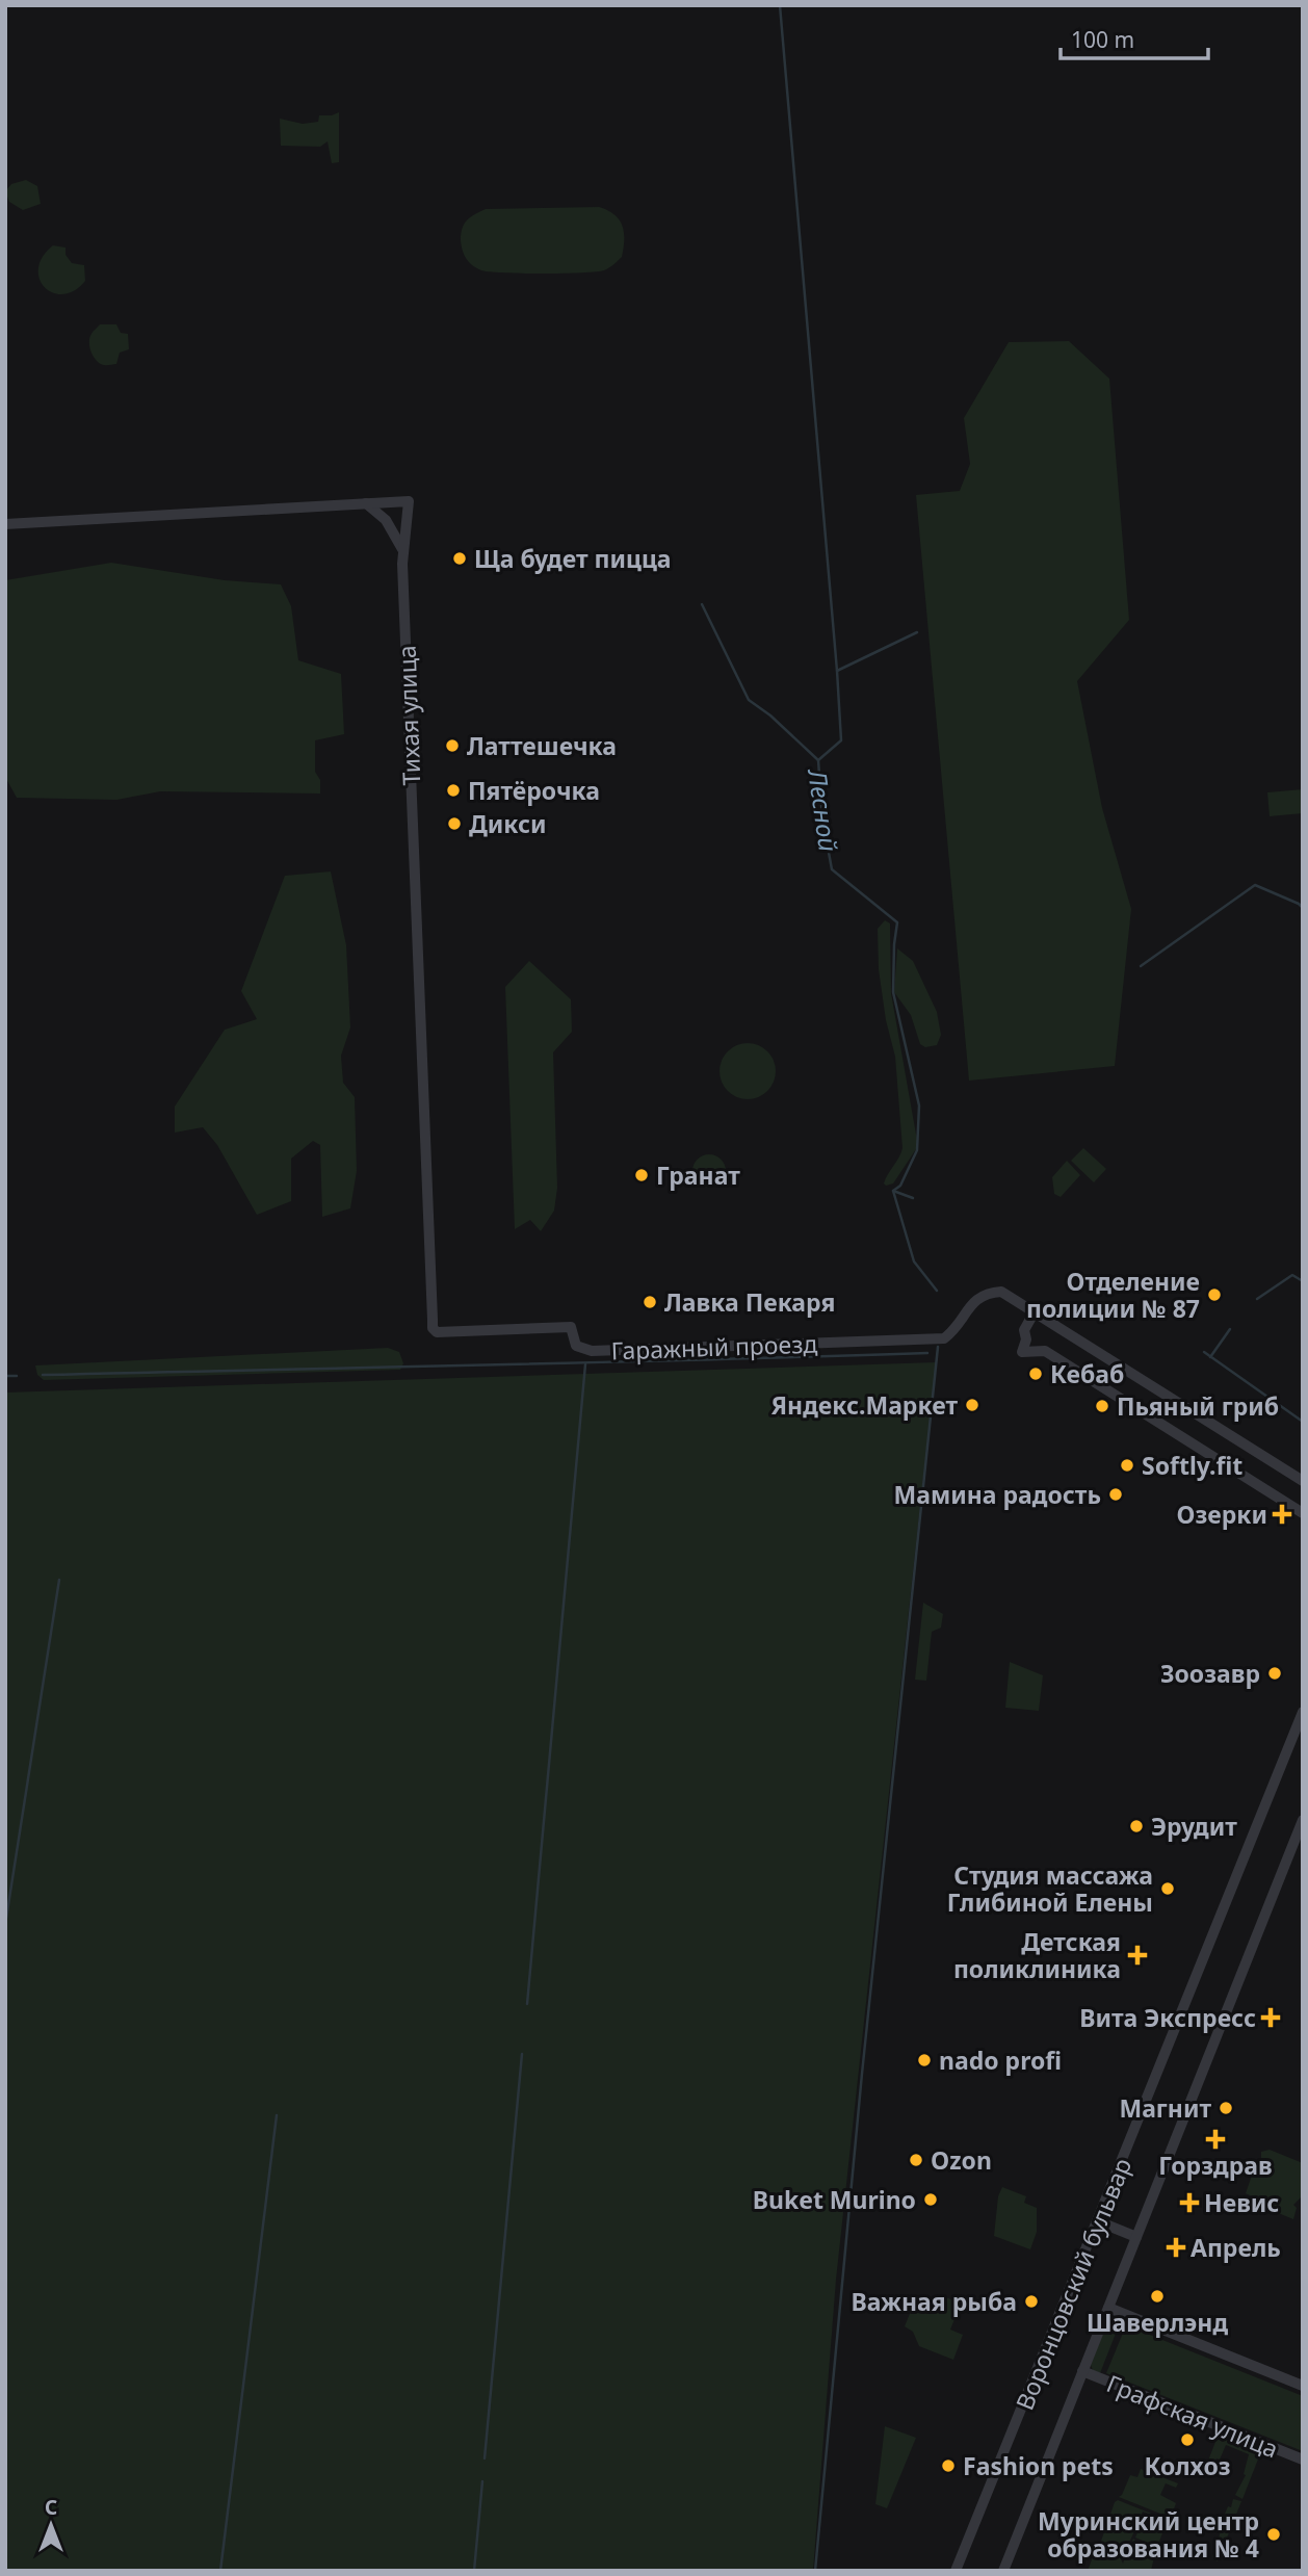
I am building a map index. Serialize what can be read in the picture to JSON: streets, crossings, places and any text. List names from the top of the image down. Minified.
{"streets":{"street":["Тихая улица","Гаражный проезд","Воронцовский бульвар","Графская улица"]},"crossings":[["Тихая улица","Гаражный проезд"],["Воронцовский бульвар","Графская улица"]],"water":["Лесной"],"places":{"other":["Ща будет пицца","Латтешечка","Пятёрочка","Дикси","Гранат","Отделение полиции № 87","Лавка Пекаря","Кебаб","Яндекс.Маркет","Пьяный гриб","Softly.fit","Мамина радость","Зоозавр","Эрудит","Студия массажа Глибиной Елены","nado profi","Магнит","Ozon","Buket Murino","Шаверлэнд","Важная рыба","Колхоз","Fashion pets","Муринский центр образования № 4"],"health":["Озерки","Детская поликлиника","Вита Экспресс","Горздрав","Невис","Апрель"]},"scale_bar":"100 m","north":"top"}
